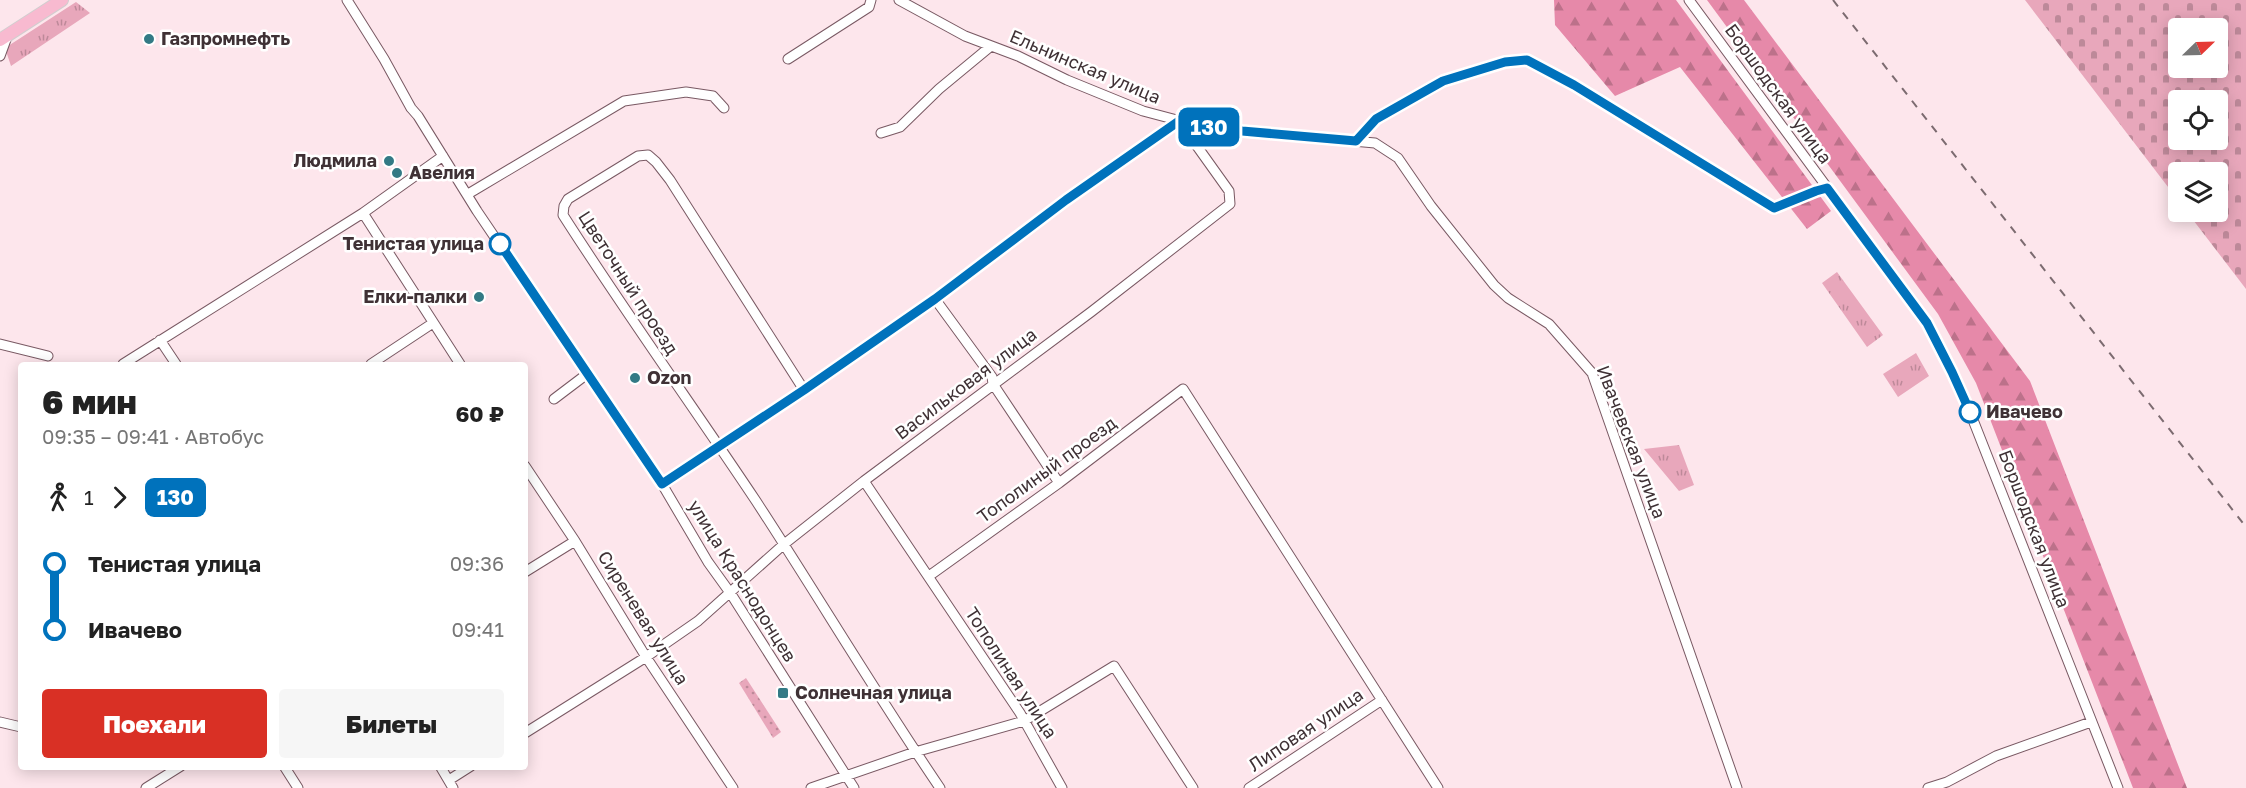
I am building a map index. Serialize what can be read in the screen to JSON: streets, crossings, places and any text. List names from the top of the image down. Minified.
{"streets":{"street":["Ельнинская улица","Боршодская улица","Цветочный проезд","Васильковая улица","Ивачевская улица","Тополиный проезд","улица Краснодонцев","Сиреневая улица","Тополиная улица","Липовая улица"]},"crossings":[["Ельнинская улица","Васильковая улица"],["Ельнинская улица","Ивачевская улица"],["Цветочный проезд","Васильковая улица"],["Васильковая улица","улица Краснодонцев"],["Васильковая улица","Сиреневая улица"],["Васильковая улица","Тополиная улица"],["Тополиный проезд","Тополиная улица"],["Тополиный проезд","Липовая улица"]],"places":{"other":["Газпромнефть","Людмила","Авелия","Тенистая улица","Елки-палки","Ozon","Ивачево"],"transit":["Солнечная улица"]},"lines":["bus line 130"],"north":"top right","page":{"on_map":"130","heading":["6 мин","09:35 – 09:41 · Автобус","60 ₽"],"legs":["1","130"],"list":[{"name":"Тенистая улица","value":"09:36"},{"name":"Ивачево","value":"09:41"}],"buttons":["Поехали","Билеты"]}}
